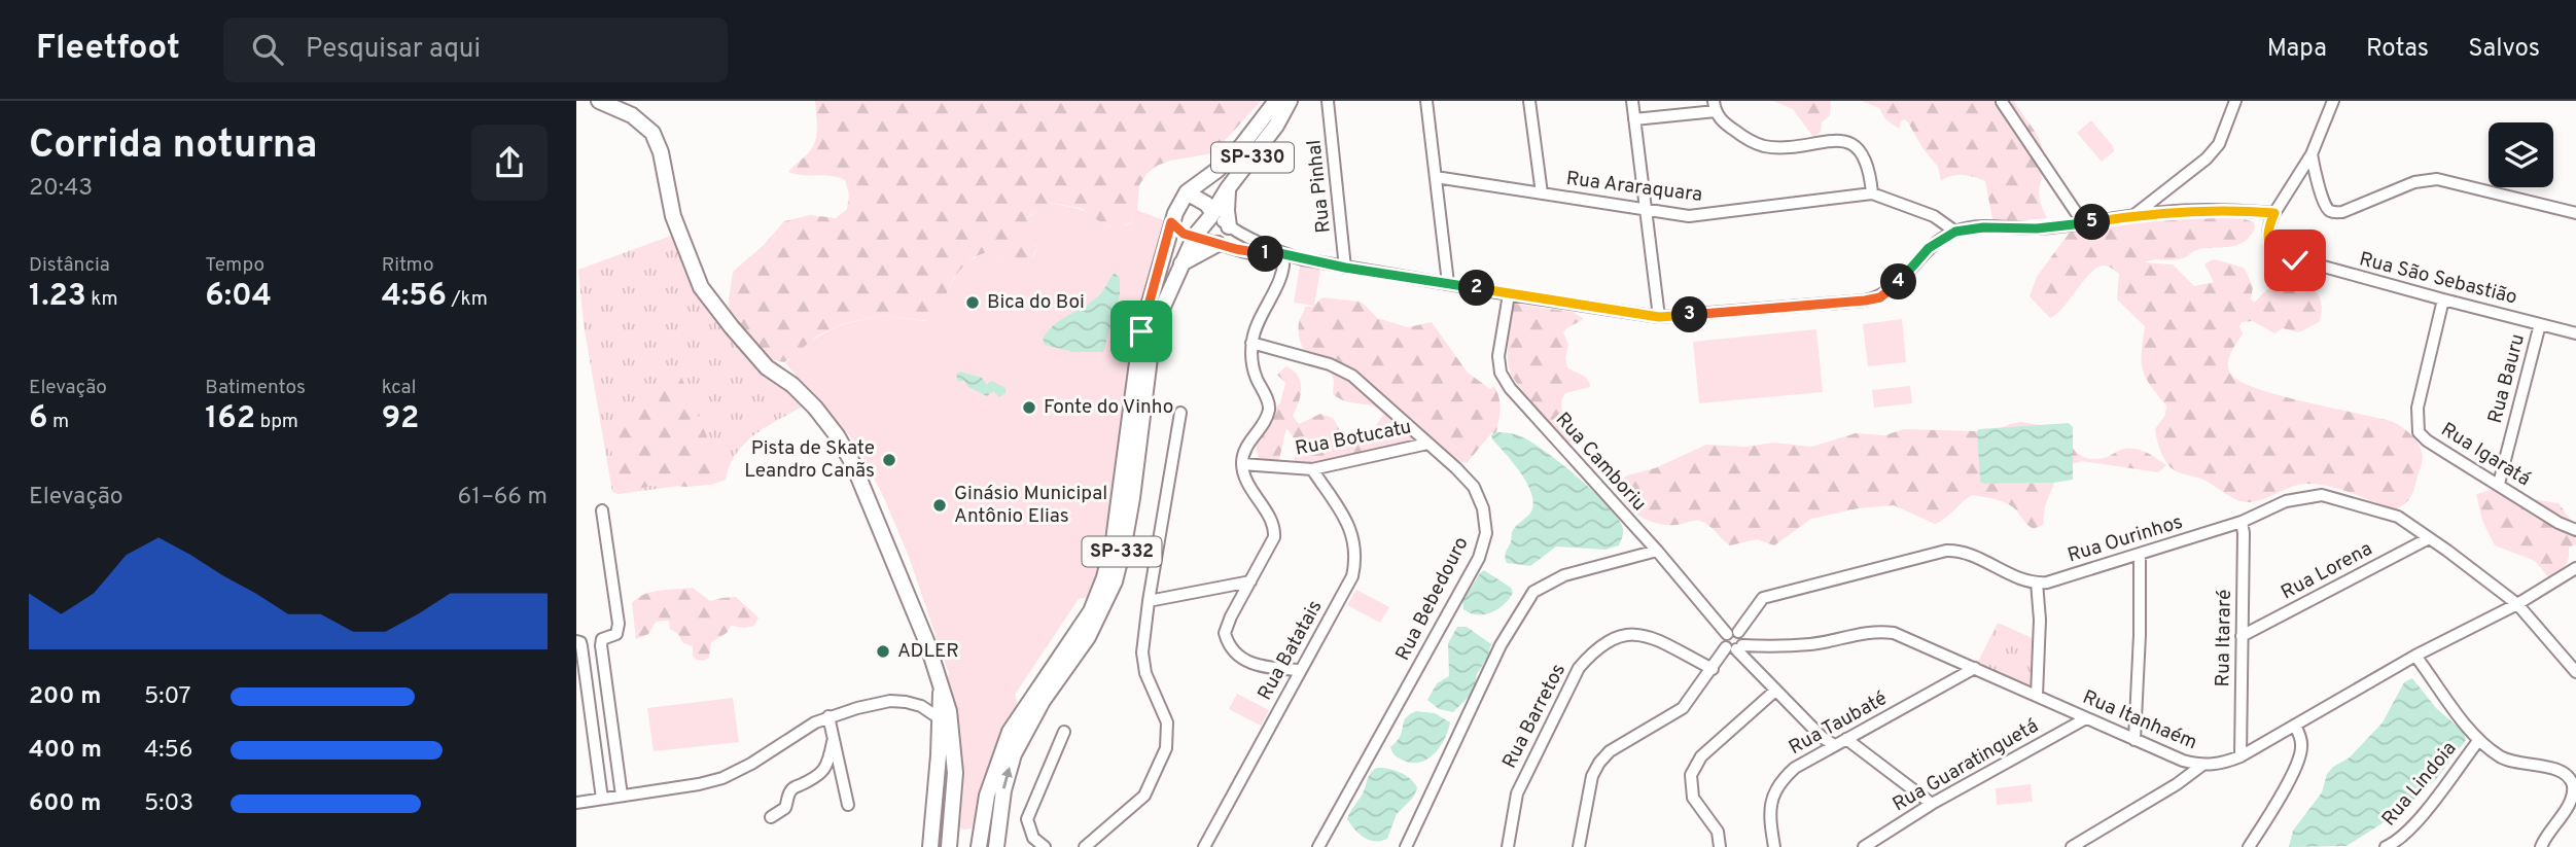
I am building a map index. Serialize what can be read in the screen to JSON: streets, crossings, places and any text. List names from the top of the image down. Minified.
{"streets":{"main road":["SP-330","SP-332"],"street":["Rua Pinhal","Rua Araraquara","Rua São Sebastião","Rua Bauru","Rua Botucatu","Rua Igaratá","Rua Camboriu","Rua Ourinhos","Rua Lorena","Rua Bebedouro","Rua Itararé","Rua Batatais","Rua Barretos","Rua Itanhaém","Rua Taubaté","Rua Guaratinguetá","Rua Lindoia"]},"crossings":[["Rua São Sebastião","Rua Bauru"],["Rua São Sebastião","Rua Igaratá"],["Rua Bauru","Rua Igaratá"],["Rua Botucatu","Rua Bebedouro"],["Rua Botucatu","Rua Batatais"],["Rua Ourinhos","Rua Lorena"],["Rua Ourinhos","Rua Itararé"],["Rua Ourinhos","Rua Itanhaém"],["Rua Lorena","Rua Itararé"],["Rua Itararé","Rua Itanhaém"],["Rua Itanhaém","Rua Taubaté"],["Rua Itanhaém","Rua Guaratinguetá"]],"places":["Bica do Boi","Fonte do Vinho","Pista de Skate Leandro Canãs","Ginásio Municipal Antônio Elias","ADLER"],"page":{"header":"Fleetfoot","search":"Pesquisar aqui","nav":["Mapa","Rotas","Salvos"],"heading":["Corrida noturna","20:43"],"pins":["5","1","4","2","3"],"stats":[["Distância","1.23 km"],["Tempo","6:04"],["Ritmo","4:56 /km"],["Elevação","6 m"],["Batimentos","162 bpm"],["kcal","92"]],"chart":["Elevação","61–66 m"],"list":[{"name":"200 m","note":"5:07"},{"name":"400 m","note":"4:56"},{"name":"600 m","note":"5:03"}]}}
